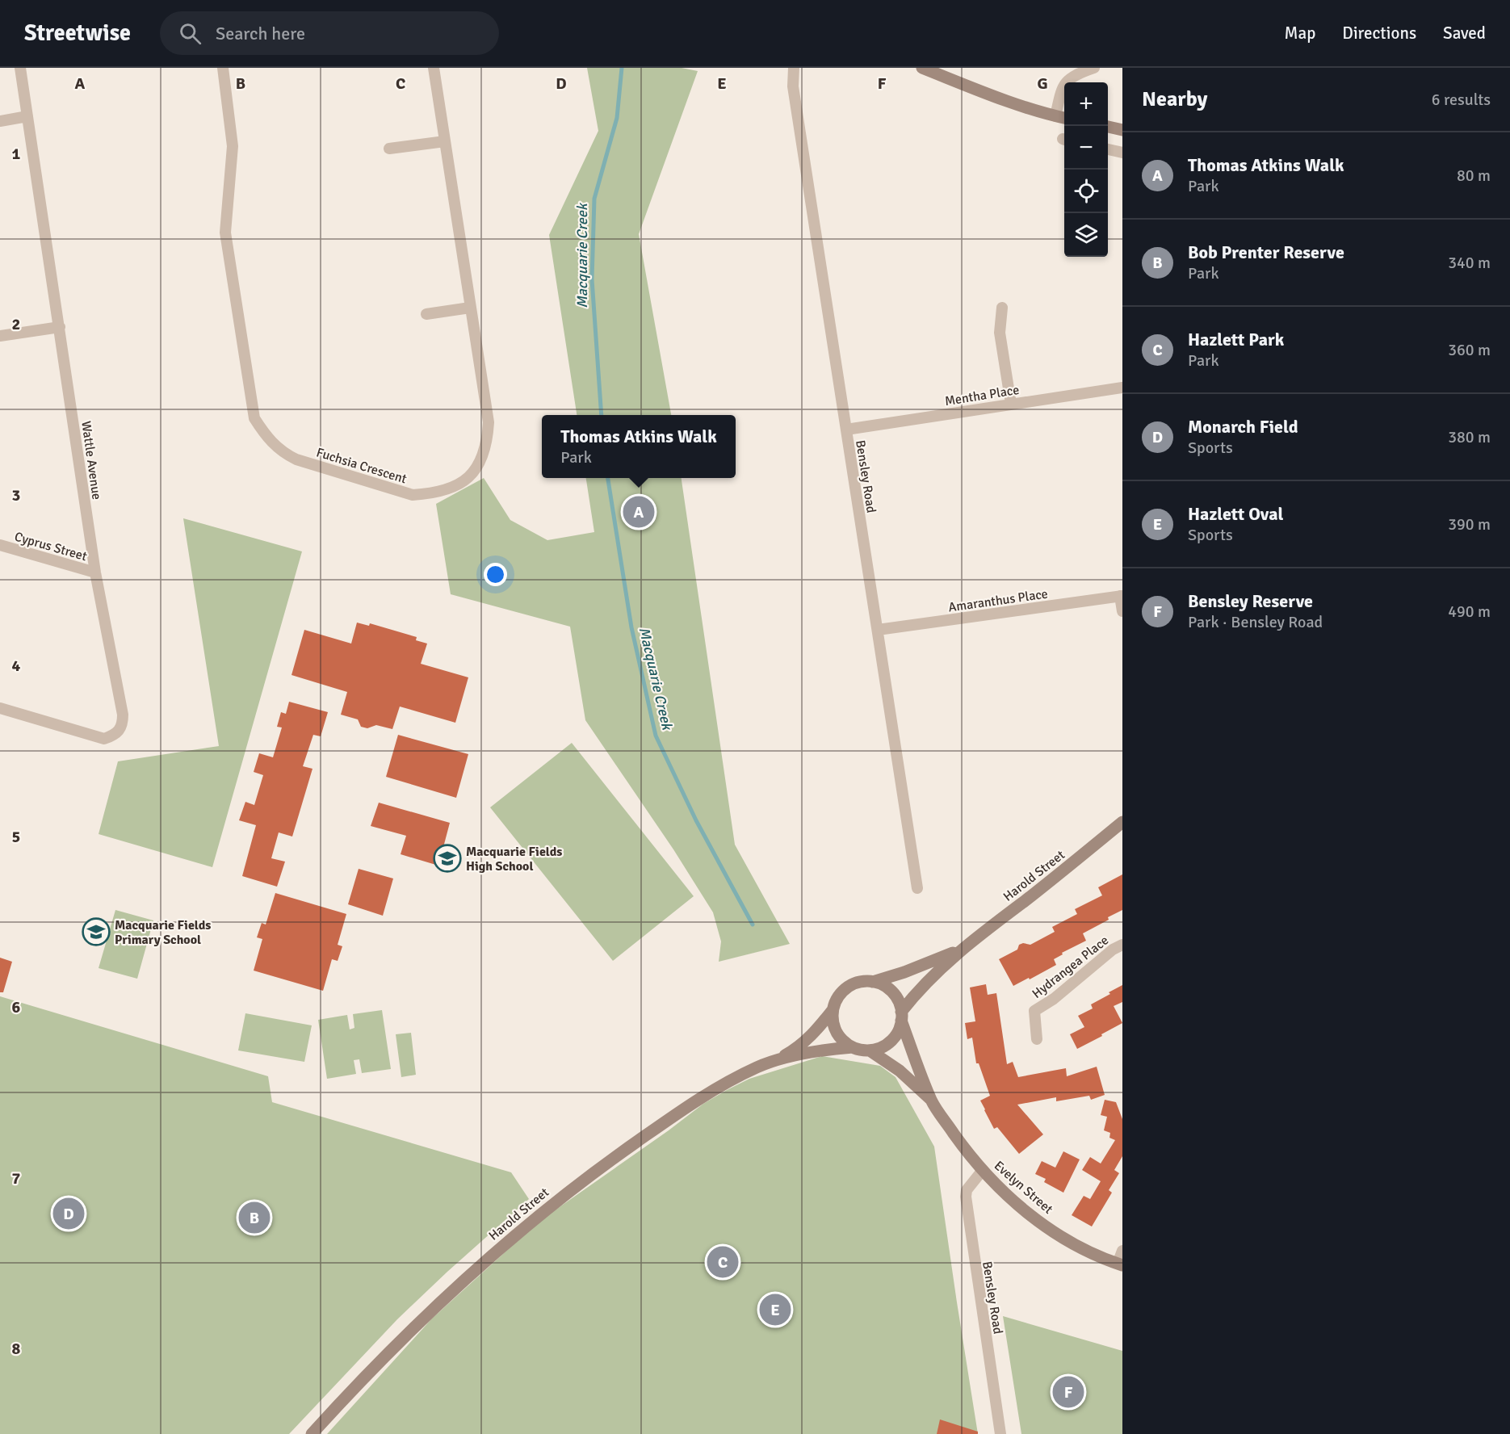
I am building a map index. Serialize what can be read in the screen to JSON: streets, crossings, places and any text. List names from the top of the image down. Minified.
{"streets":{"main road":["Harold Street","Evelyn Street"],"street":["Mentha Place","Wattle Avenue","Fuchsia Crescent","Bensley Road","Cyprus Street","Amaranthus Place","Hydrangea Place"]},"crossings":[["Mentha Place","Bensley Road"],["Wattle Avenue","Cyprus Street"],["Bensley Road","Amaranthus Place"],["Bensley Road","Evelyn Street"],["Harold Street","Evelyn Street"]],"water":["Macquarie Creek"],"places":{"school or university":["Macquarie Fields High School","Macquarie Fields Primary School"]},"page":{"header":"Streetwise","search":"Search here","nav":["Map","Directions","Saved"],"heading":["Nearby","6 results"],"map_buttons":["+","−"],"list":[{"mark":"A","name":"Thomas Atkins Walk","note":"Park","value":"80 m"},{"mark":"B","name":"Bob Prenter Reserve","note":"Park","value":"340 m"},{"mark":"C","name":"Hazlett Park","note":"Park","value":"360 m"},{"mark":"D","name":"Monarch Field","note":"Sports","value":"380 m"},{"mark":"E","name":"Hazlett Oval","note":"Sports","value":"390 m"},{"mark":"F","name":"Bensley Reserve","note":"Park · Bensley Road","value":"490 m"}],"popup":["Thomas Atkins Walk","Park"],"pins":["A","D","B","C","E","F"]},"grid":{"columns":["A","B","C","D","E","F","G"],"rows":["1","2","3","4","5","6","7","8"]}}
